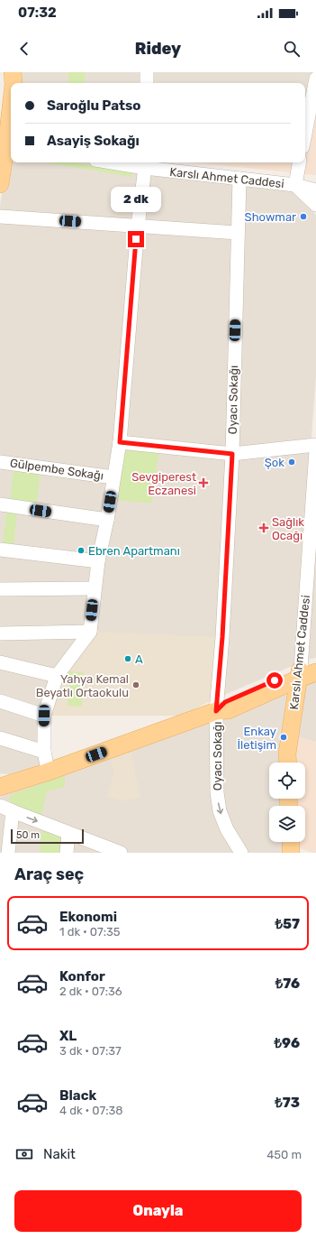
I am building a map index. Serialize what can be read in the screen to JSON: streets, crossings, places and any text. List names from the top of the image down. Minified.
{"streets":{"main road":["Karslı Ahmet Caddesi"],"street":["Oyacı Sokağı","Gülpembe Sokağı"]},"crossings":[["Karslı Ahmet Caddesi","Oyacı Sokağı"]],"places":{"other":["Showmar","Şok","Ebren Apartmanı","A","Yahya Kemal Beyatlı Ortaokulu","Enkay İletişim"],"health":["Sevgiperest Eczanesi","Sağlık Ocağı"]},"scale_bar":"50 m","page":{"status":"07:32","header":"Ridey","banner":["Saroğlu Patso","Asayiş Sokağı"],"bubble":"2 dk","scale":"50 m","heading":"Araç seç","list":[{"name":"Ekonomi","note":"1 dk · 07:35","value":"₺57"},{"name":"Konfor","note":"2 dk · 07:36","value":"₺76"},{"name":"XL","note":"3 dk · 07:37","value":"₺96"},{"name":"Black","note":"4 dk · 07:38","value":"₺73"}],"pay":["Nakit","450 m"],"buttons":"Onayla"}}
